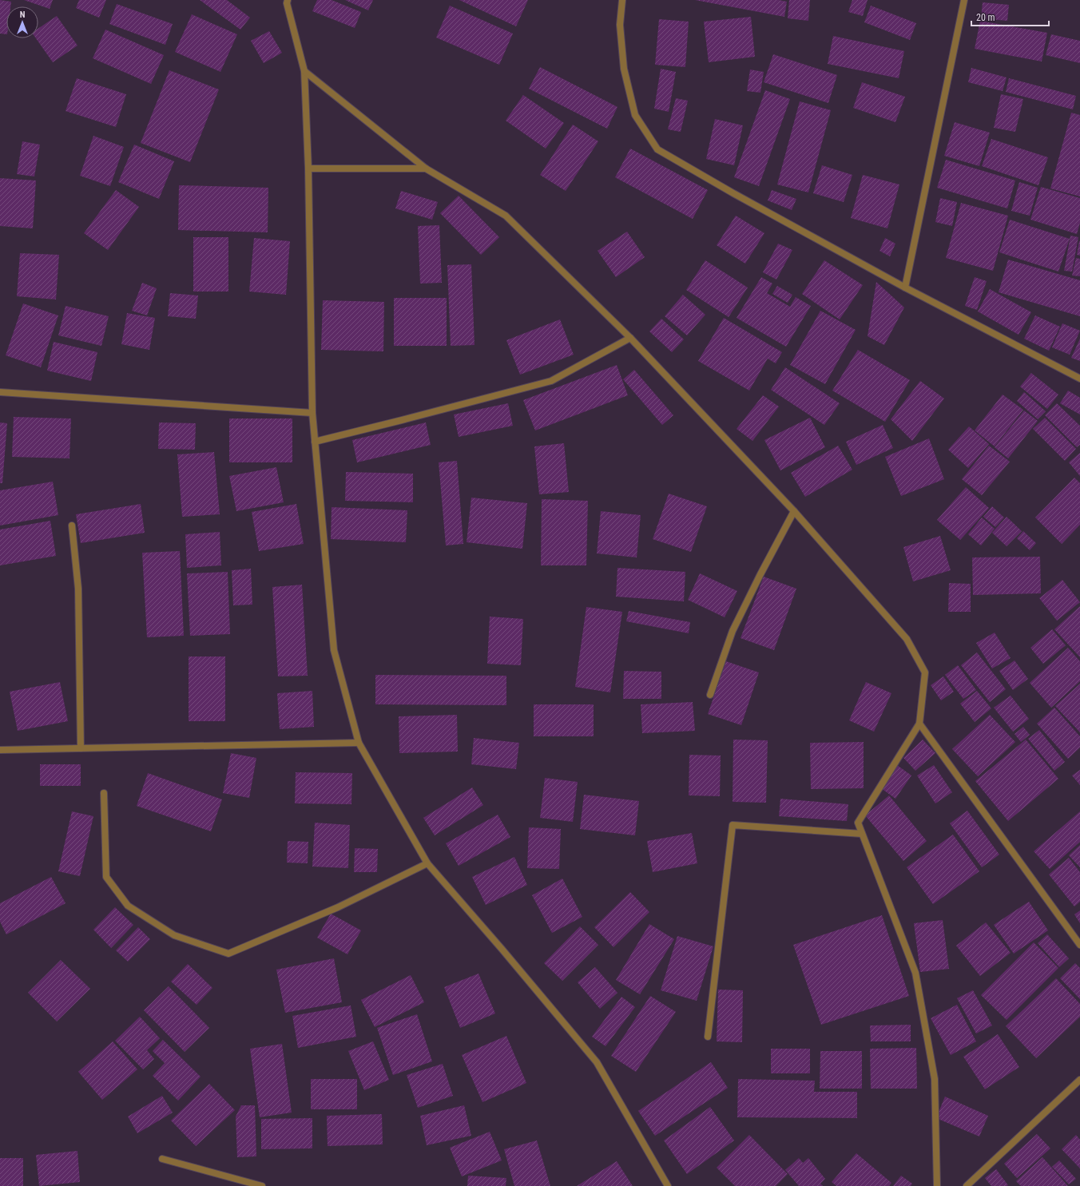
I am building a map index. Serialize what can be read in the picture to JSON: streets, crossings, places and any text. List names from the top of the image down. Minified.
{"scale_bar":"20 m","north":"top"}
